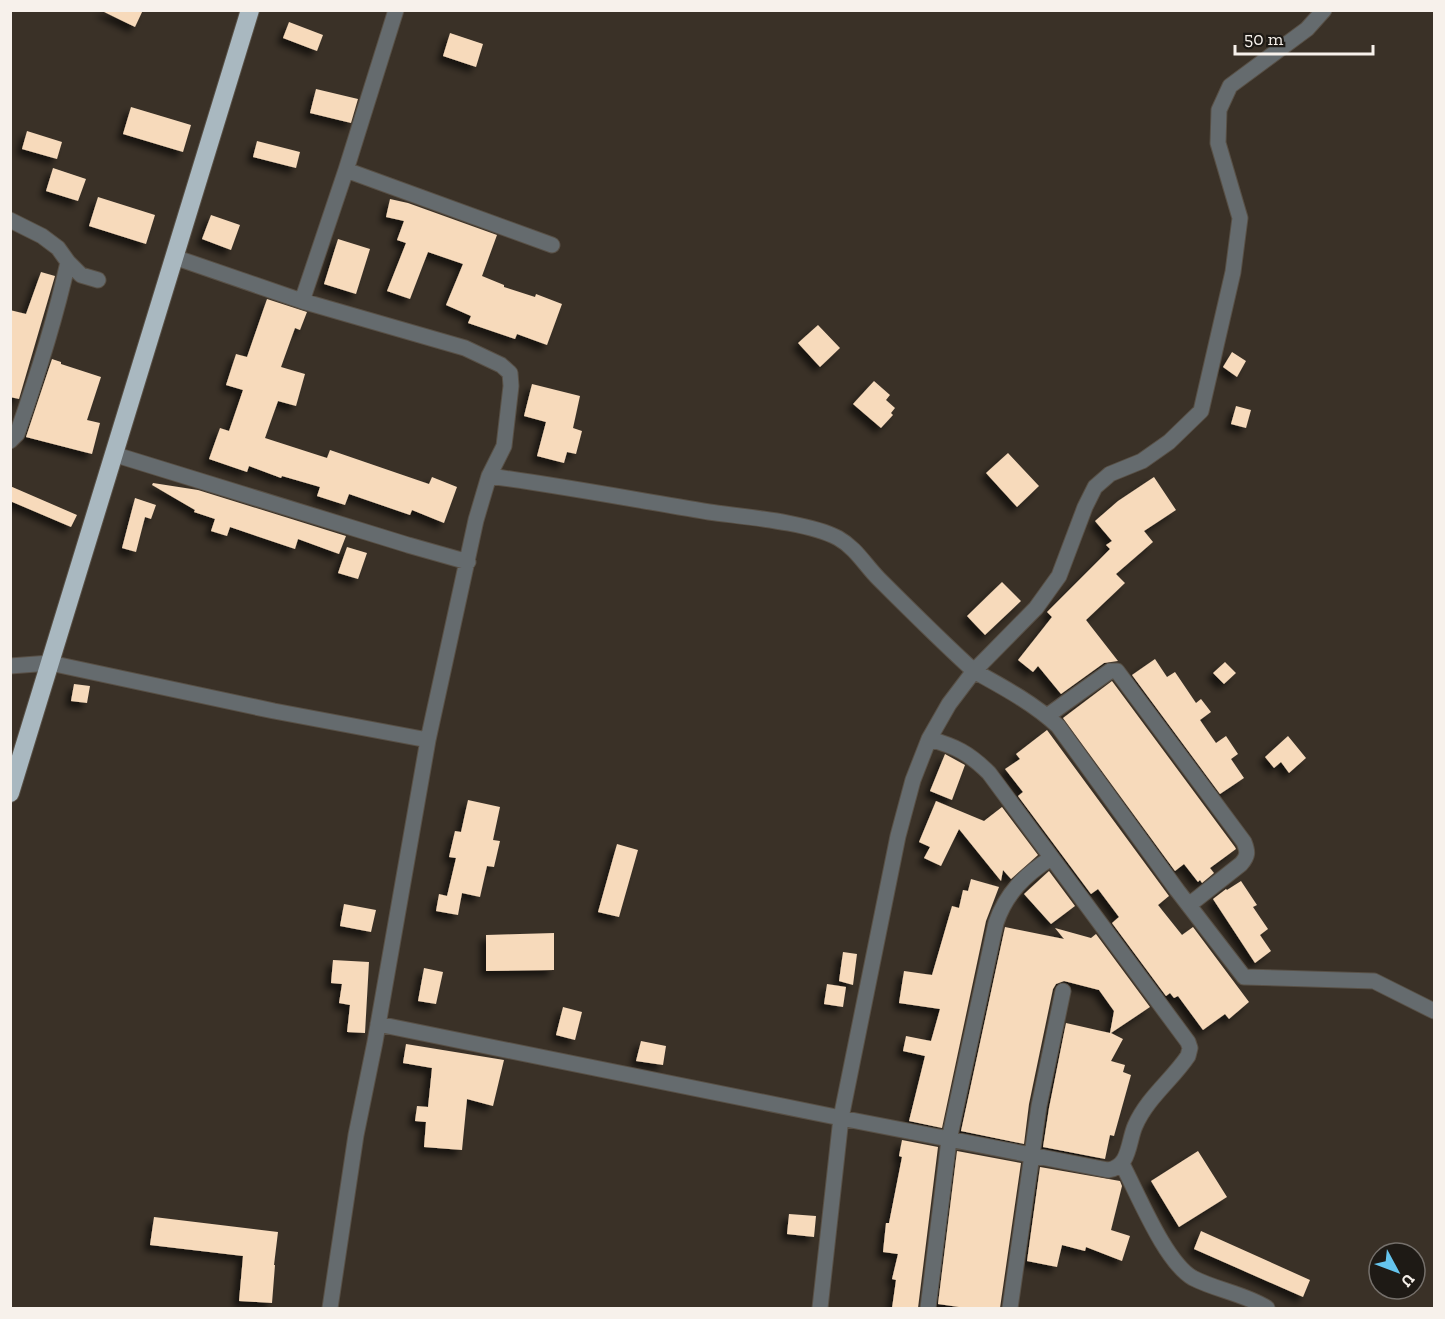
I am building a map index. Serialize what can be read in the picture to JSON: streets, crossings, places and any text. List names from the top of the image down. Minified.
{"scale_bar":"50 m","north":"bottom right"}
